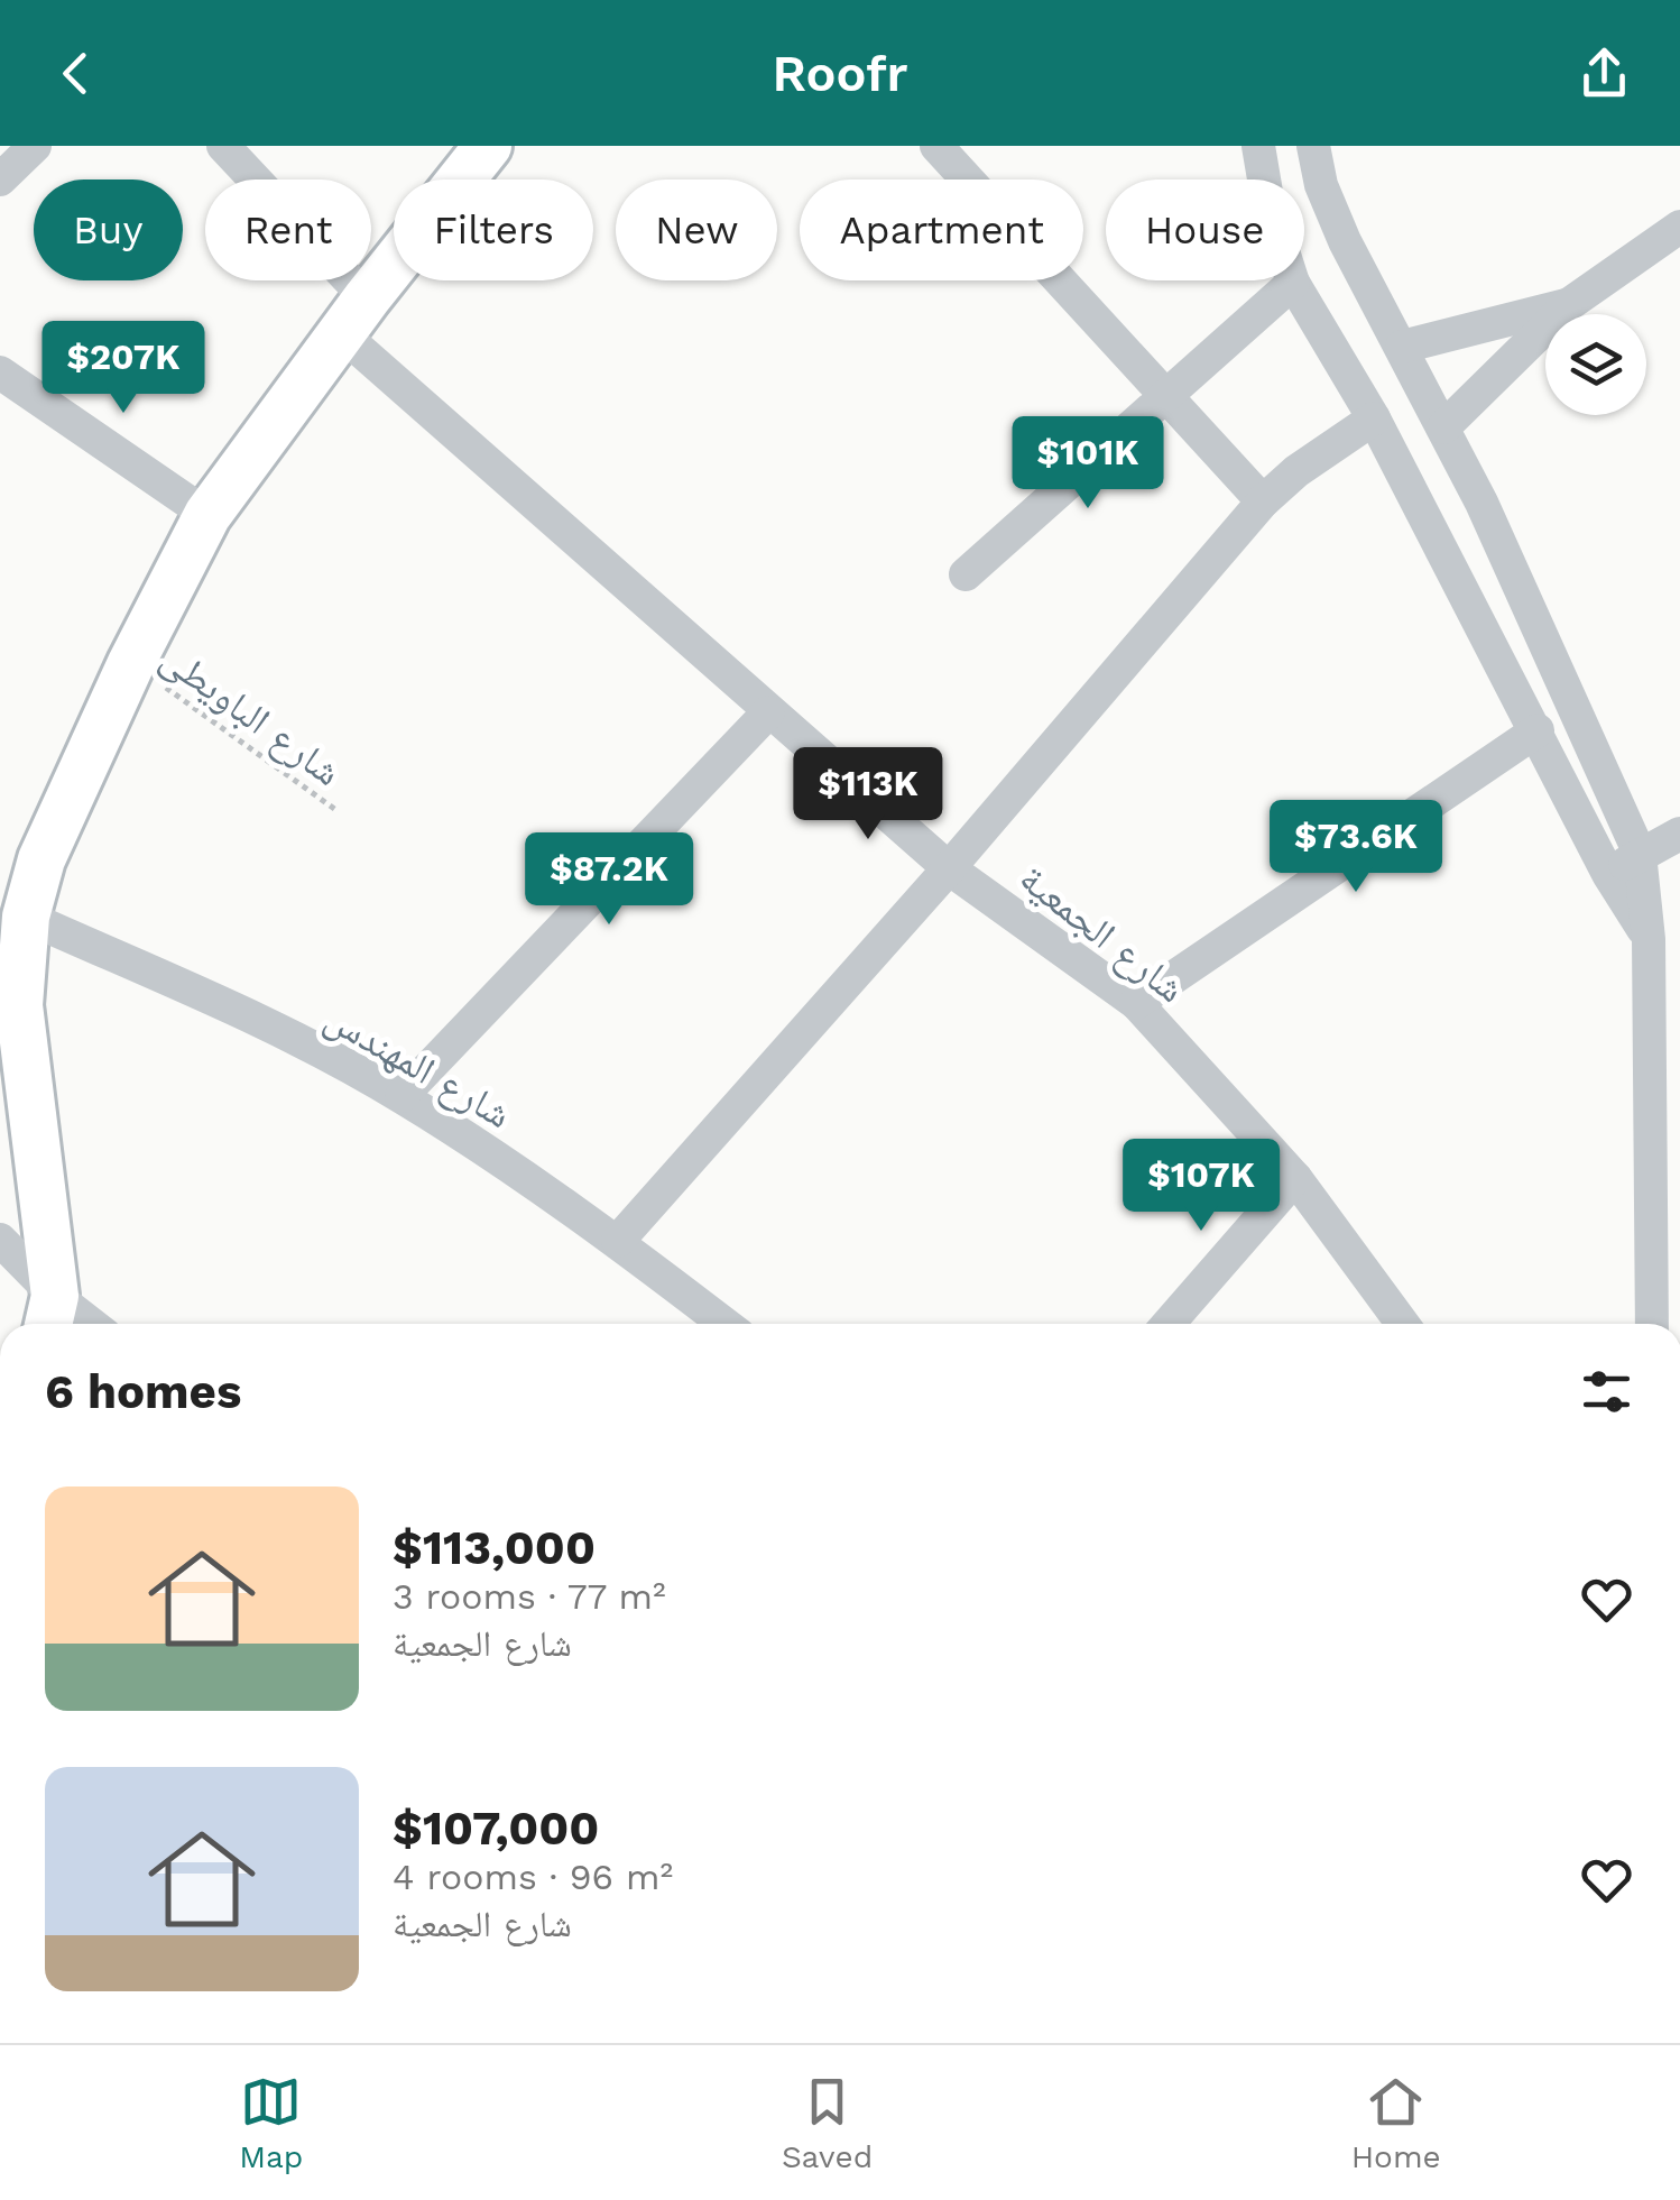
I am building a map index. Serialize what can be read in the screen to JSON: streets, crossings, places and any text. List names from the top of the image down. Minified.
{"streets":{"street":["شارع الجمعية","شارع المهندس"],"path":["شارع الباويطى"]},"page":{"header":"Roofr","chip":["Buy","Rent","Filters","New","Apartment","House"],"price":["$207K","$101K","$113K","$73.6K","$87.2K","$107K"],"heading":"6 homes","list":[{"name":"$113,000","note":"3 rooms · 77 m² · شارع الجمعية"},{"name":"$107,000","note":"4 rooms · 96 m² · شارع الجمعية"}],"tabs":["Map","Saved","Home"]}}
